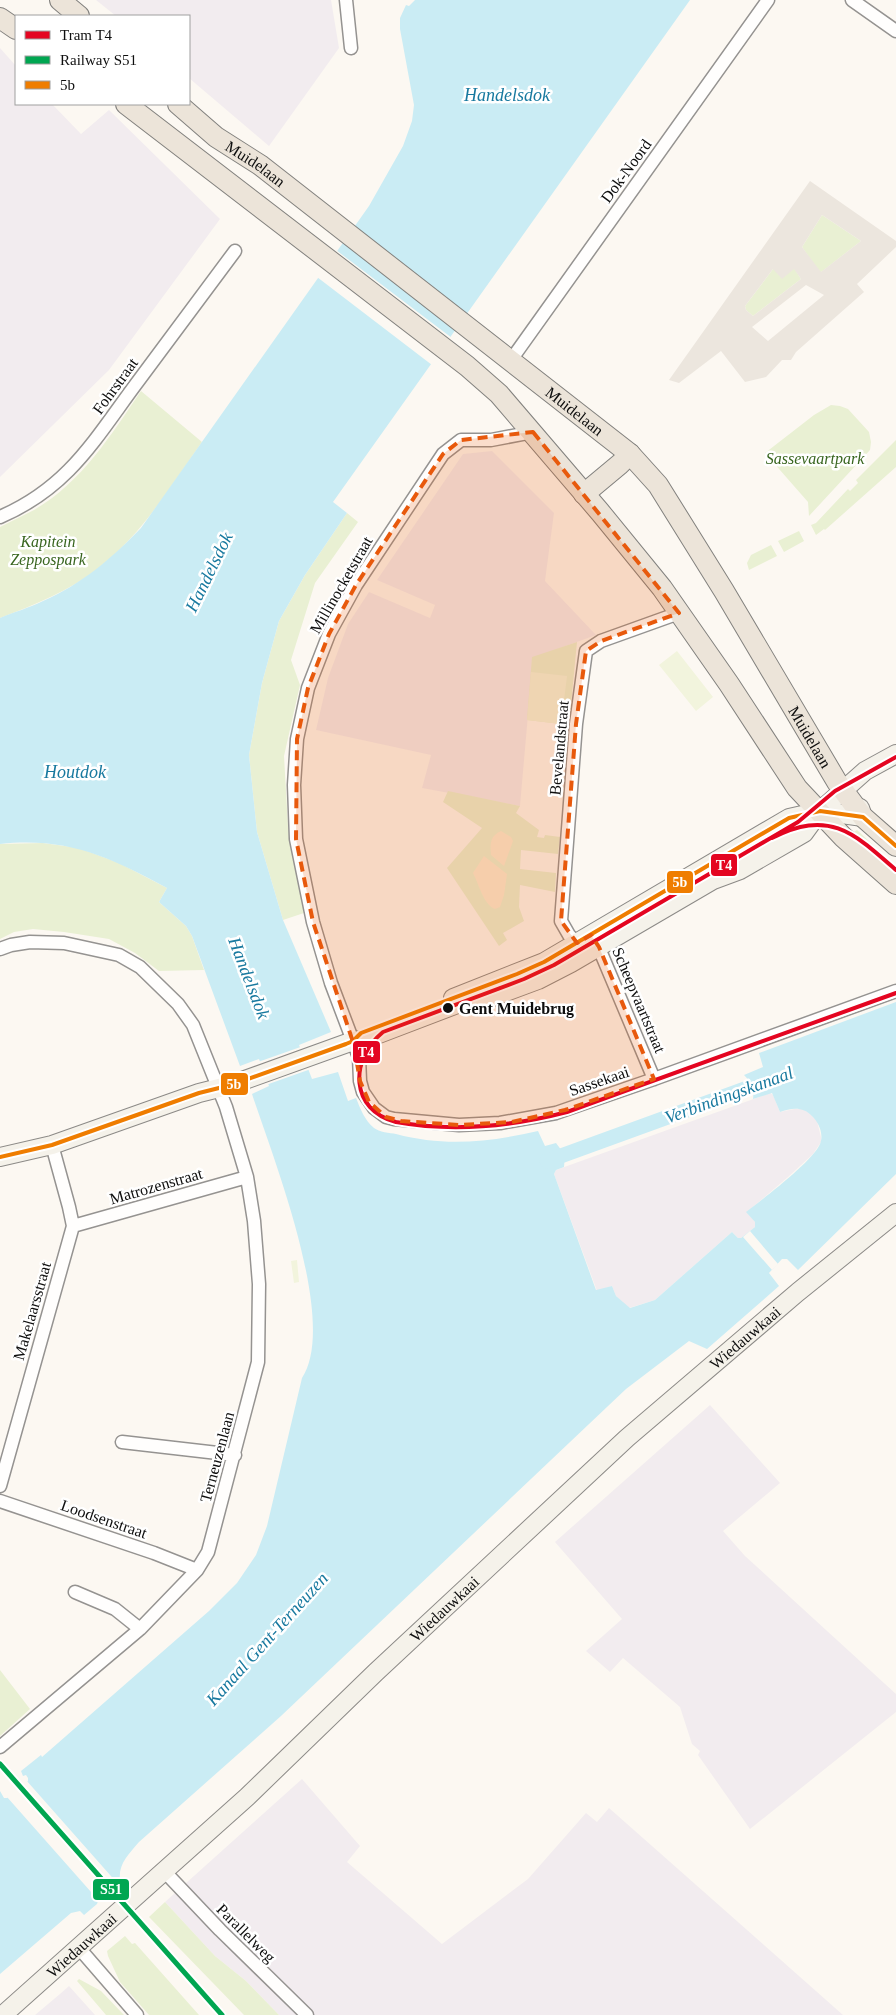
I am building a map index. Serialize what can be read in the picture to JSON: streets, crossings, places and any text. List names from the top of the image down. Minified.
{"streets":{"main road":["Muidelaan","Wiedauwkaai"],"street":["Dok-Noord","Fohrstraat","Millinocketstraat","Bevelandstraat","Scheepvaartstraat","Sassekaai","Matrozenstraat","Makelaarsstraat","Terneuzenlaan","Loodsenstraat","Parallelweg"]},"crossings":[["Muidelaan","Dok-Noord"],["Muidelaan","Millinocketstraat"],["Muidelaan","Bevelandstraat"],["Millinocketstraat","Sassekaai"],["Bevelandstraat","Scheepvaartstraat"],["Scheepvaartstraat","Sassekaai"],["Matrozenstraat","Makelaarsstraat"],["Matrozenstraat","Terneuzenlaan"],["Wiedauwkaai","Parallelweg"],["Terneuzenlaan","Loodsenstraat"]],"water":["Handelsdok","Houtdok","Verbindingskanaal","Kanaal Gent-Terneuzen"],"parks":["Sassevaartpark","Kapitein Zeppospark"],"places":["Gent Muidebrug"],"lines":["tram line T4","transit line 5b","rail line S51"],"legend":["Tram T4","Railway S51","5b"]}
